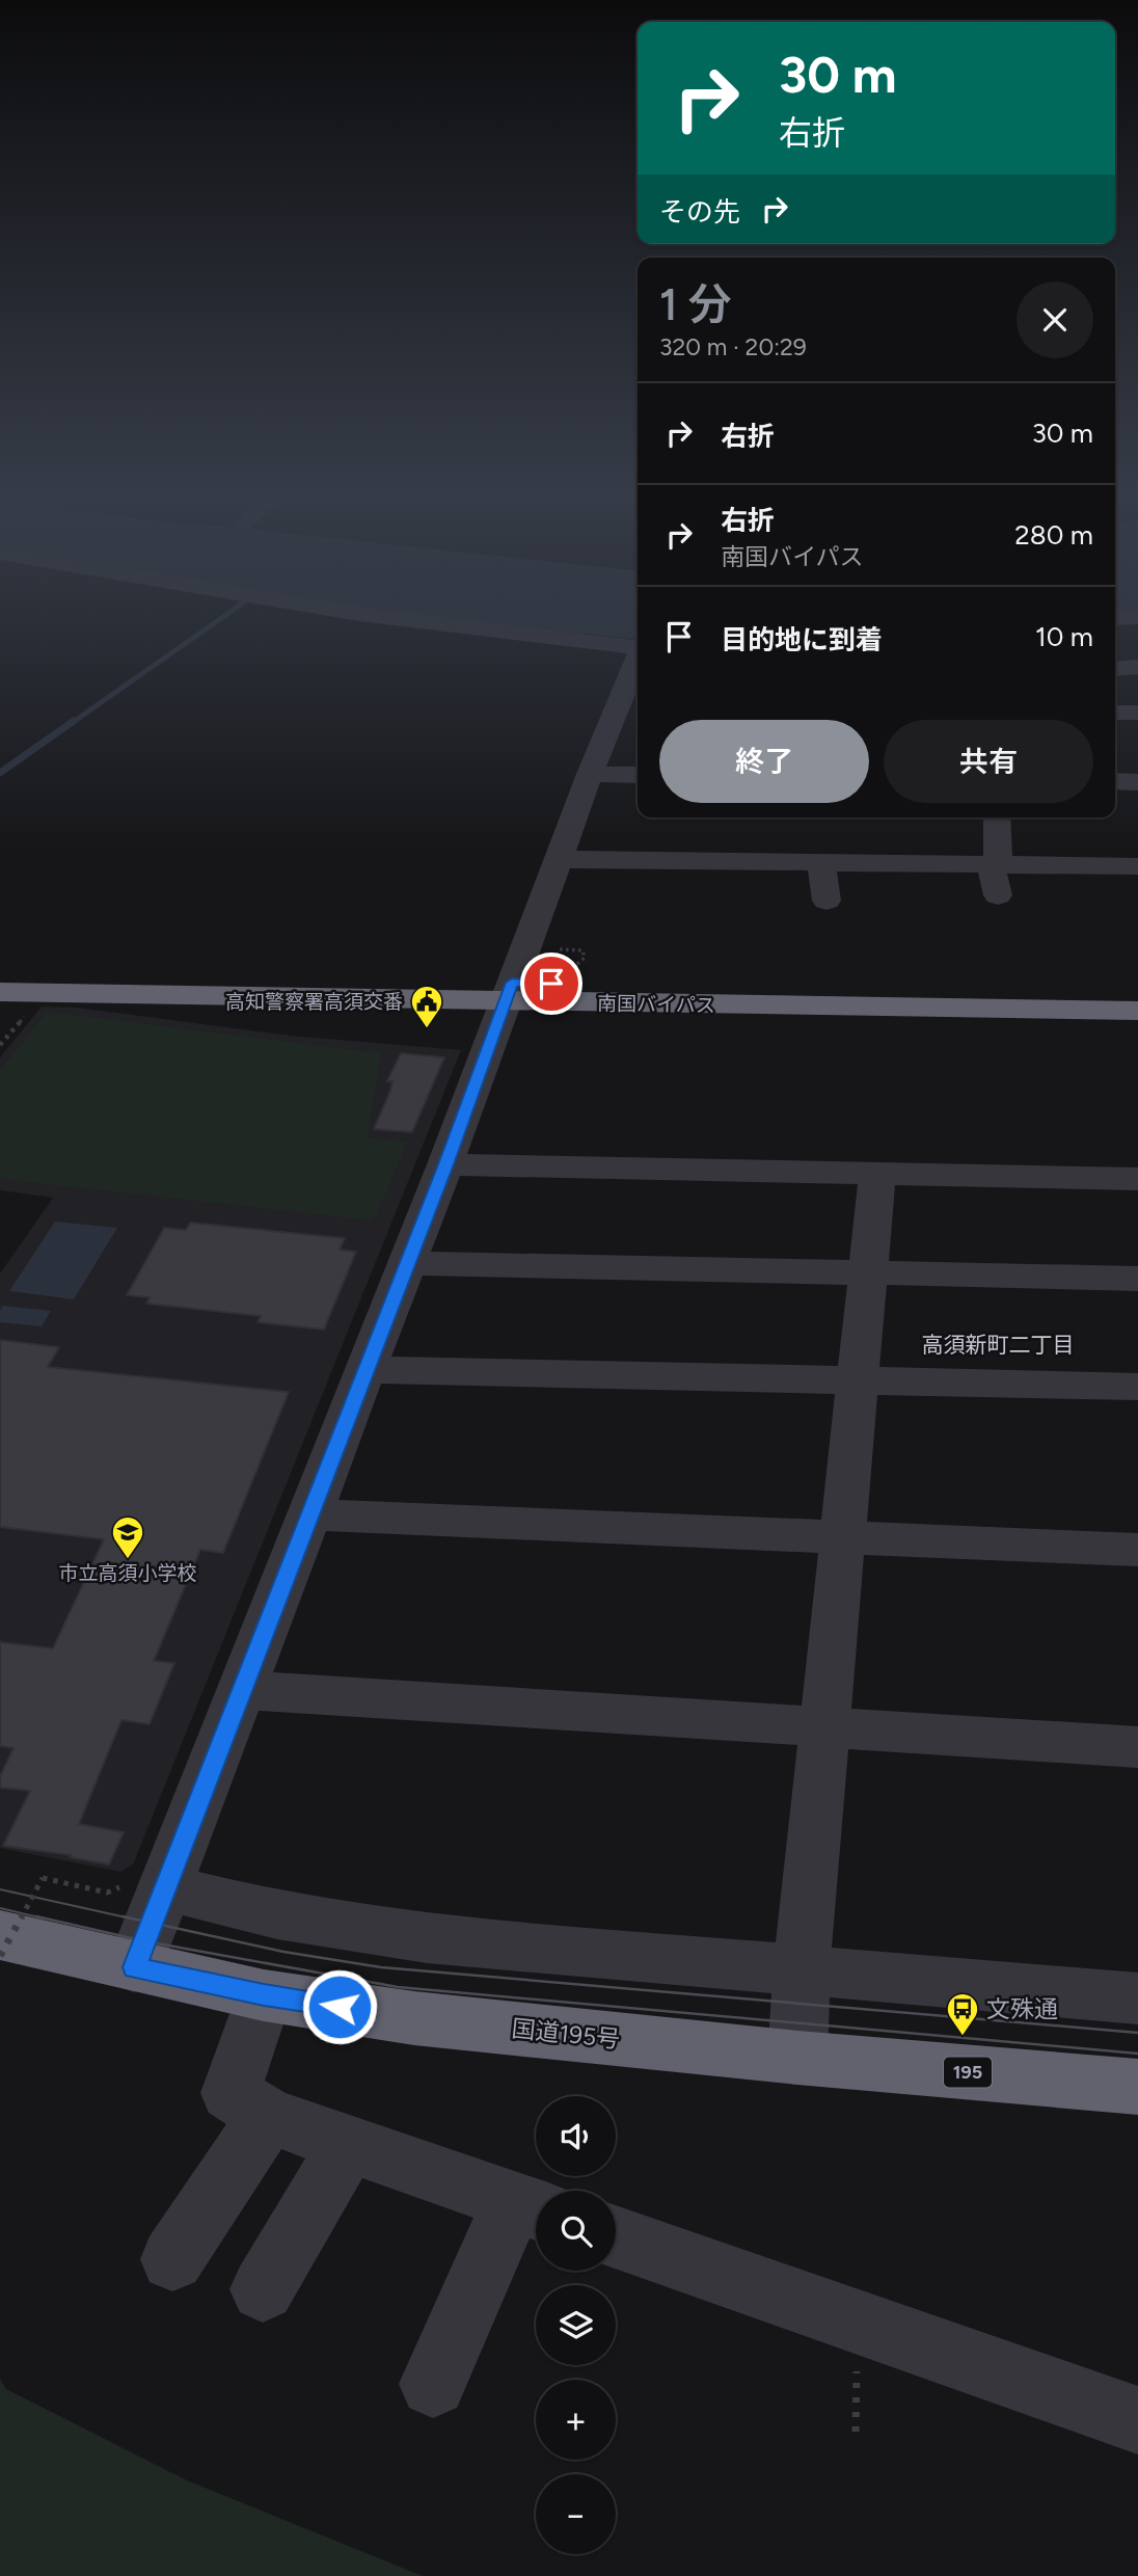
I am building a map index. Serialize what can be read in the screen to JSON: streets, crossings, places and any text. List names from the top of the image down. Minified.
{"streets":{"highway":["南国バイパス","国道195号","195"]},"districts":["高須新町二丁目"],"places":{"public building":["高知警察署高須交番"],"school or university":["市立高須小学校"],"bus stop":["文殊通"]},"page":{"turn":["30 m","右折"],"then":"その先","heading":["1 分","320 m · 20:29"],"list":[{"name":"右折","value":"30 m"},{"name":"右折","note":"南国バイパス","value":"280 m"},{"name":"目的地に到着","value":"10 m"}],"buttons":["終了","共有"],"map_buttons":["+","−"]}}
